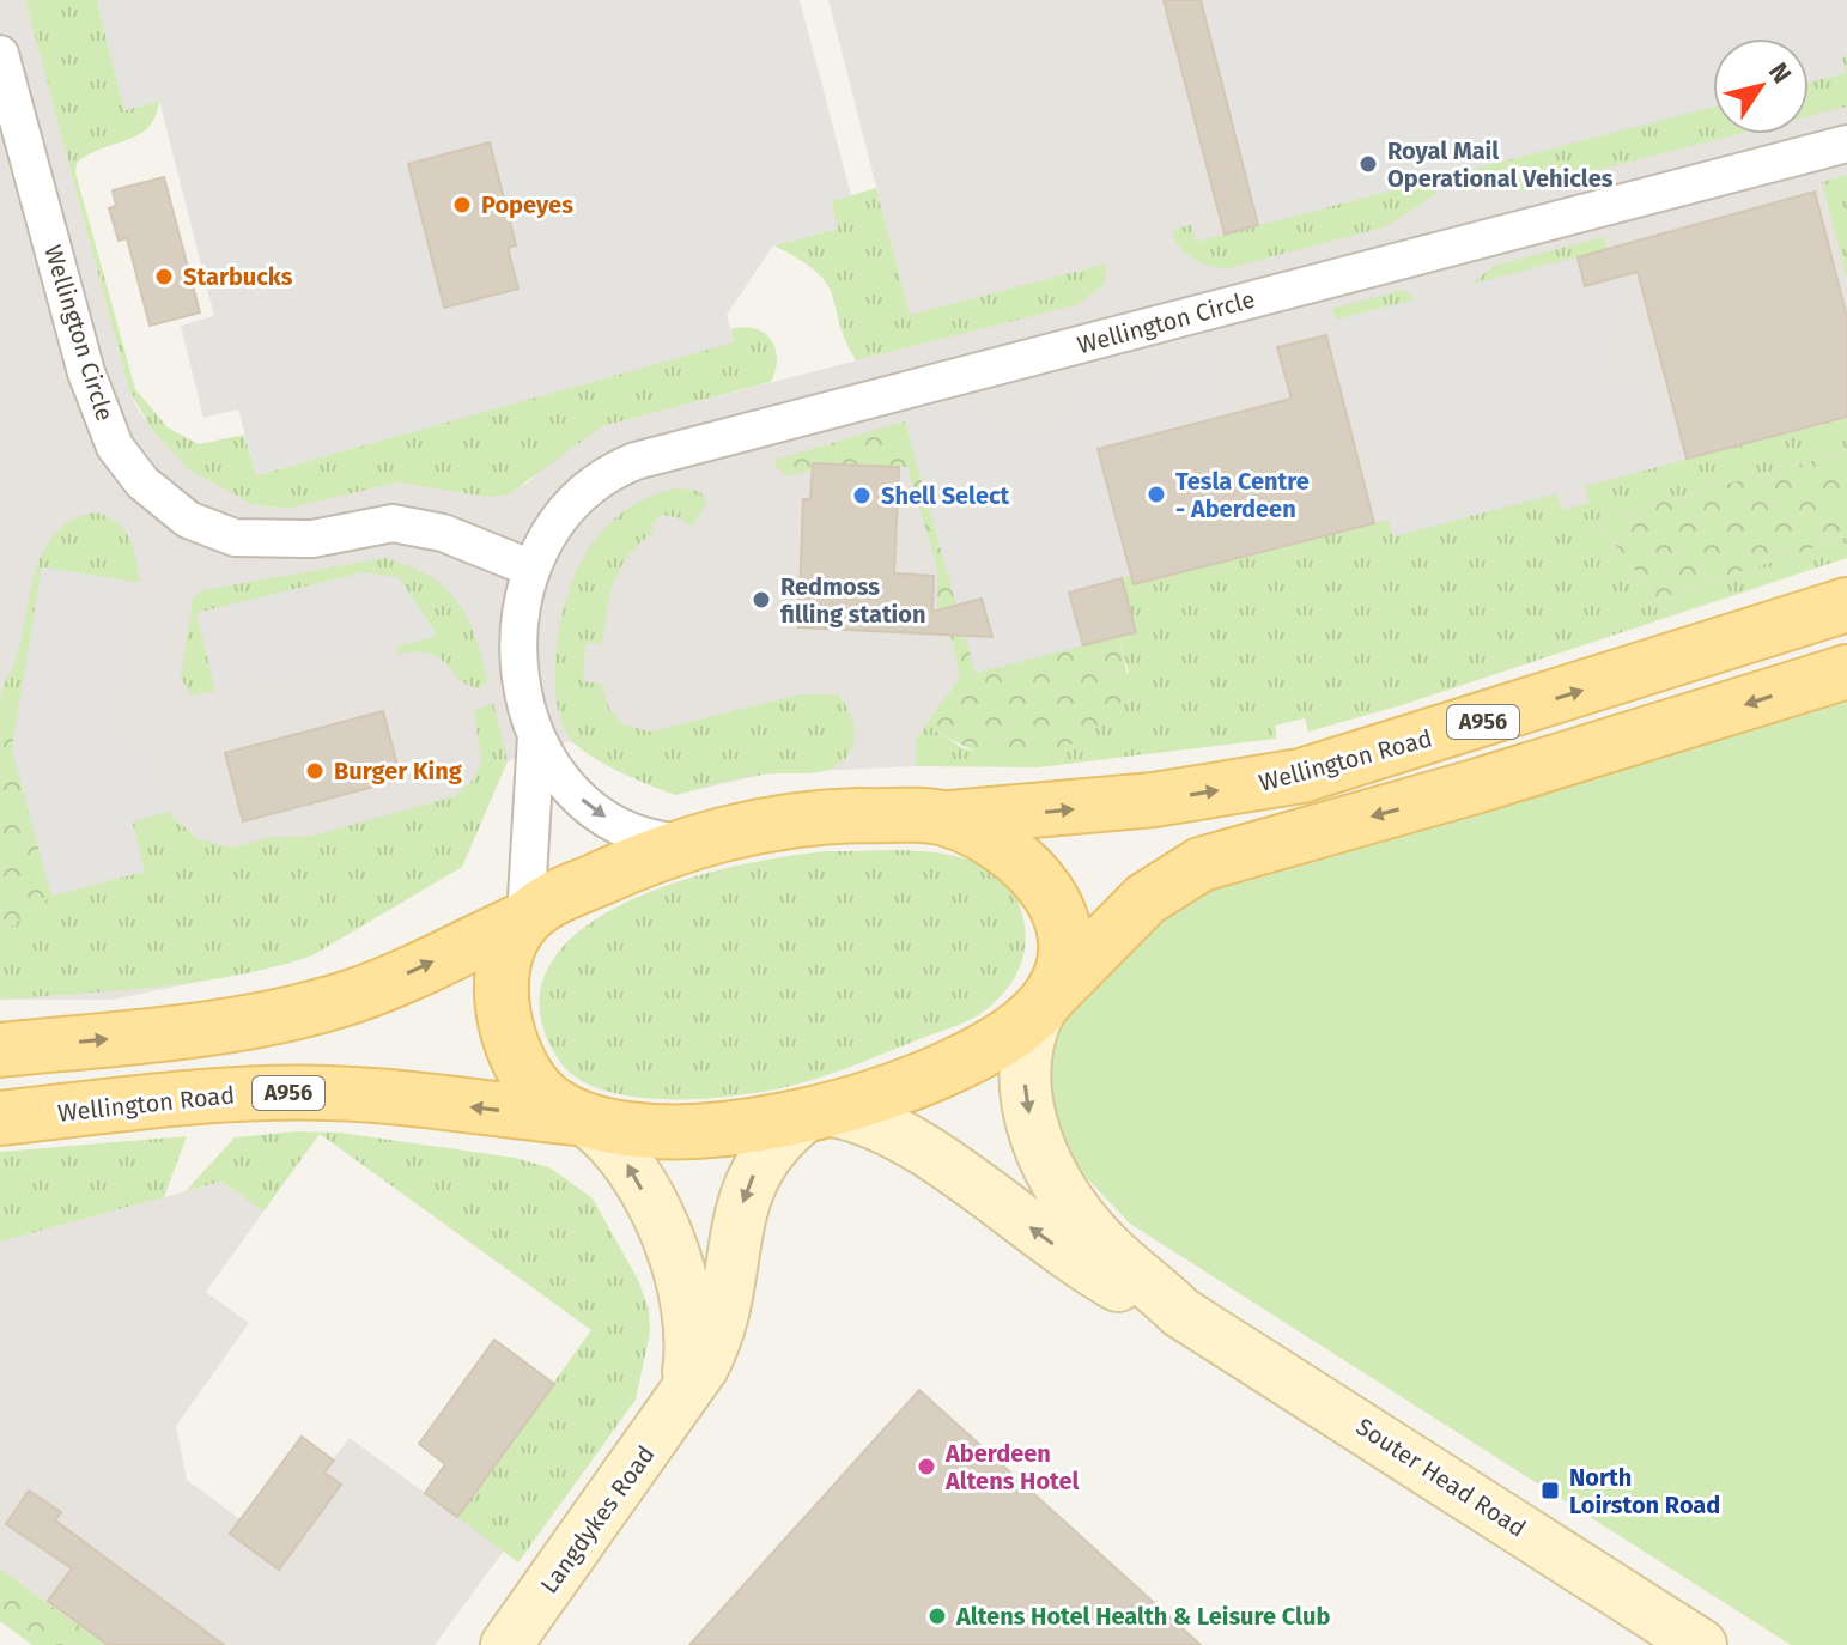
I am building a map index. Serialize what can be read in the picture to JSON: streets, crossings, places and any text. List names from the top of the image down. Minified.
{"streets":{"main road":["A956","Wellington Road"],"street":["Wellington Circle","Souter Head Road","Langdykes Road"]},"crossings":[["Wellington Circle","A956"],["A956","Wellington Road"],["A956","Souter Head Road"],["A956","Langdykes Road"],["Wellington Road","Langdykes Road"],["Souter Head Road","Langdykes Road"]],"places":{"other":["Royal Mail Operational Vehicles","Popeyes","Starbucks","Tesla Centre - Aberdeen","Shell Select","Redmoss filling station","Burger King","Aberdeen Altens Hotel","Altens Hotel Health & Leisure Club"],"transit":["North Loirston Road"]},"north":"top right"}
